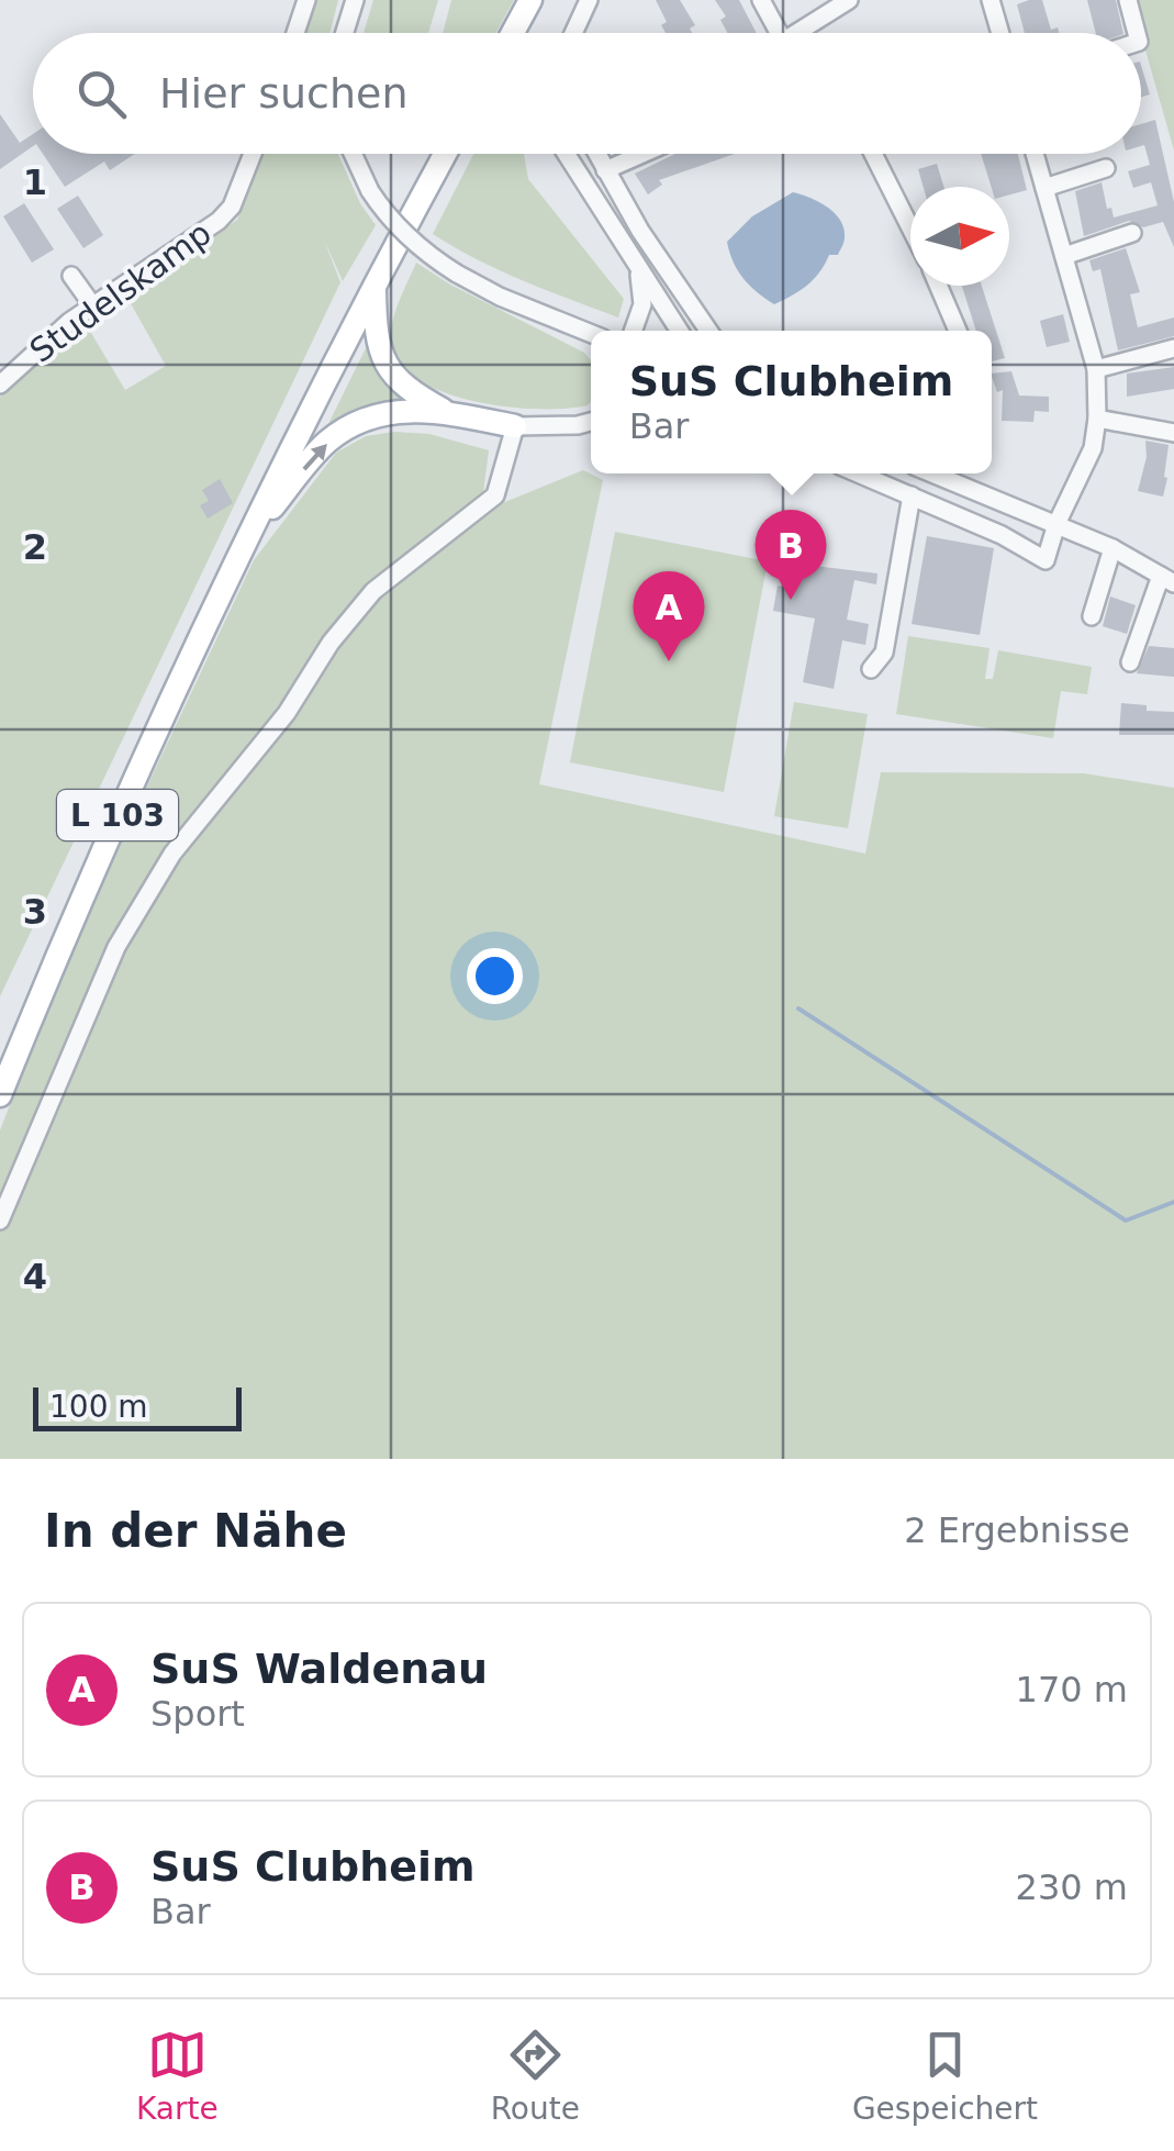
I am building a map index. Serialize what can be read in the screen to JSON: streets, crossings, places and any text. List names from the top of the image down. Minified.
{"streets":{"main road":["L 103"],"street":["Studelskamp"]},"scale_bar":"100 m","north":"right","page":{"search":"Hier suchen","popup":["SuS Clubheim","Bar"],"pins":["B","A"],"scale":"100 m","heading":["In der Nähe","2 Ergebnisse"],"list":[{"mark":"A","name":"SuS Waldenau","note":"Sport","value":"170 m"},{"mark":"B","name":"SuS Clubheim","note":"Bar","value":"230 m"}],"nav":["Karte","Route","Gespeichert"]},"grid":{"rows":["1","2","3","4"]}}
